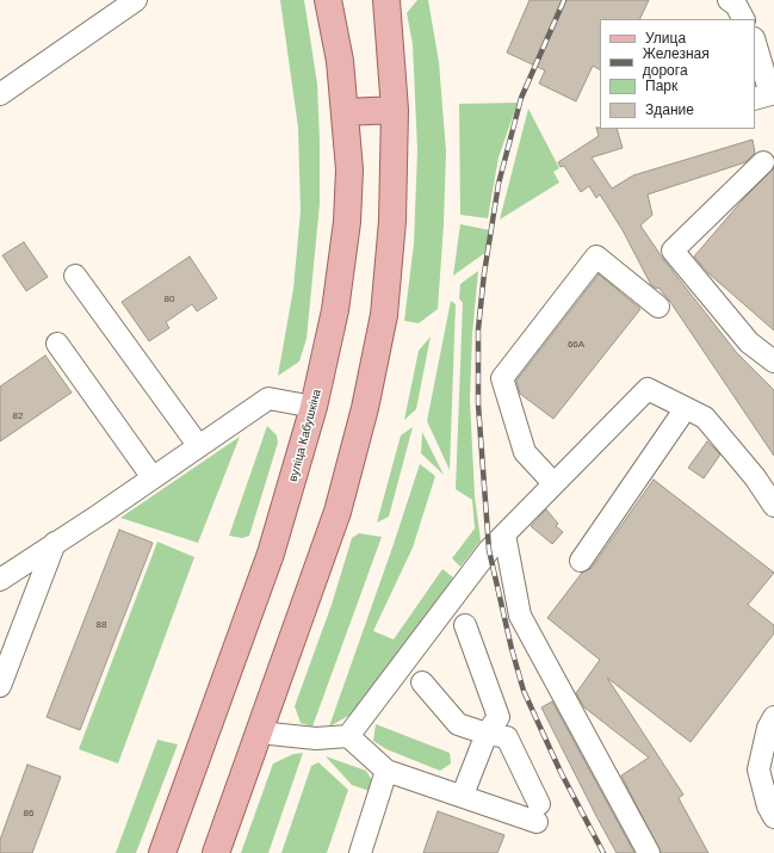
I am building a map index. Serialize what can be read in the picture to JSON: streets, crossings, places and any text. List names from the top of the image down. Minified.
{"streets":{"main road":["вуліца Кабушкіна"]},"house_numbers":["80","66А","82","88","86"],"legend":["Улица","Железная дорога","Парк","Здание"]}
